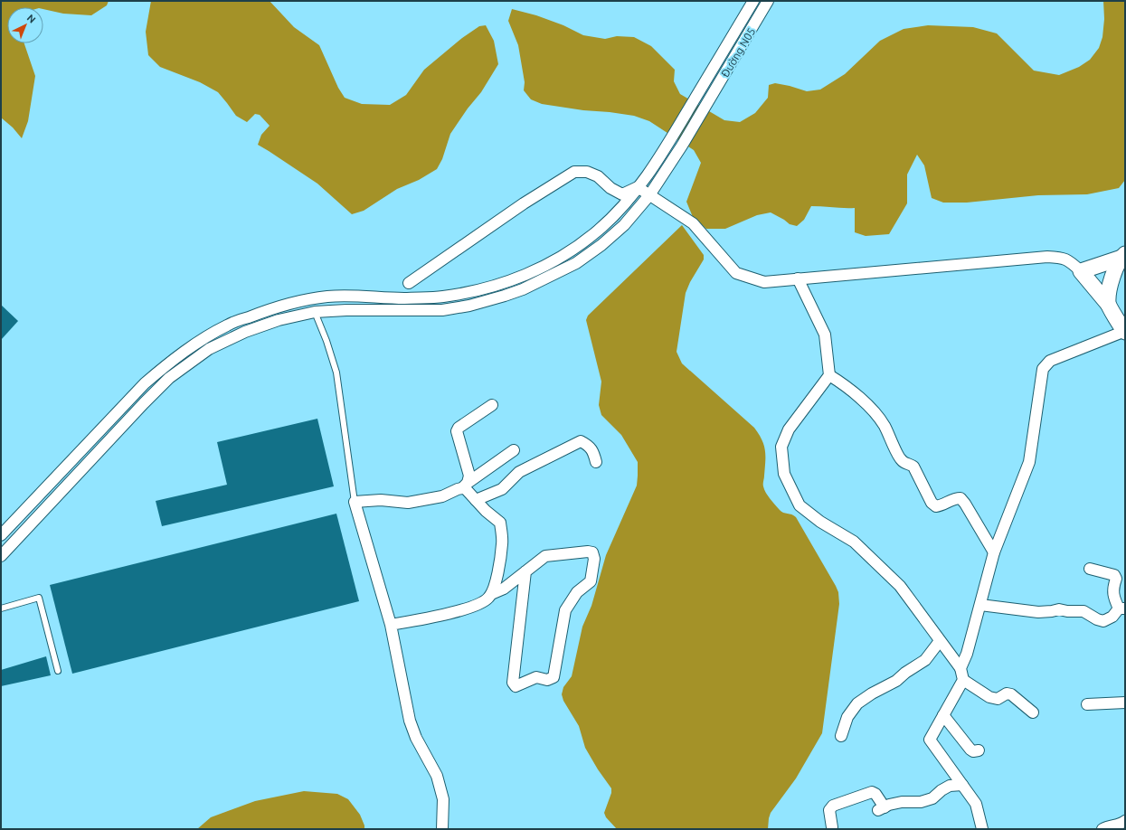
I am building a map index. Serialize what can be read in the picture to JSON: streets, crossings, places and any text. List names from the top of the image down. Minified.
{"streets":{"street":["Đường N05"]},"north":"top right"}
